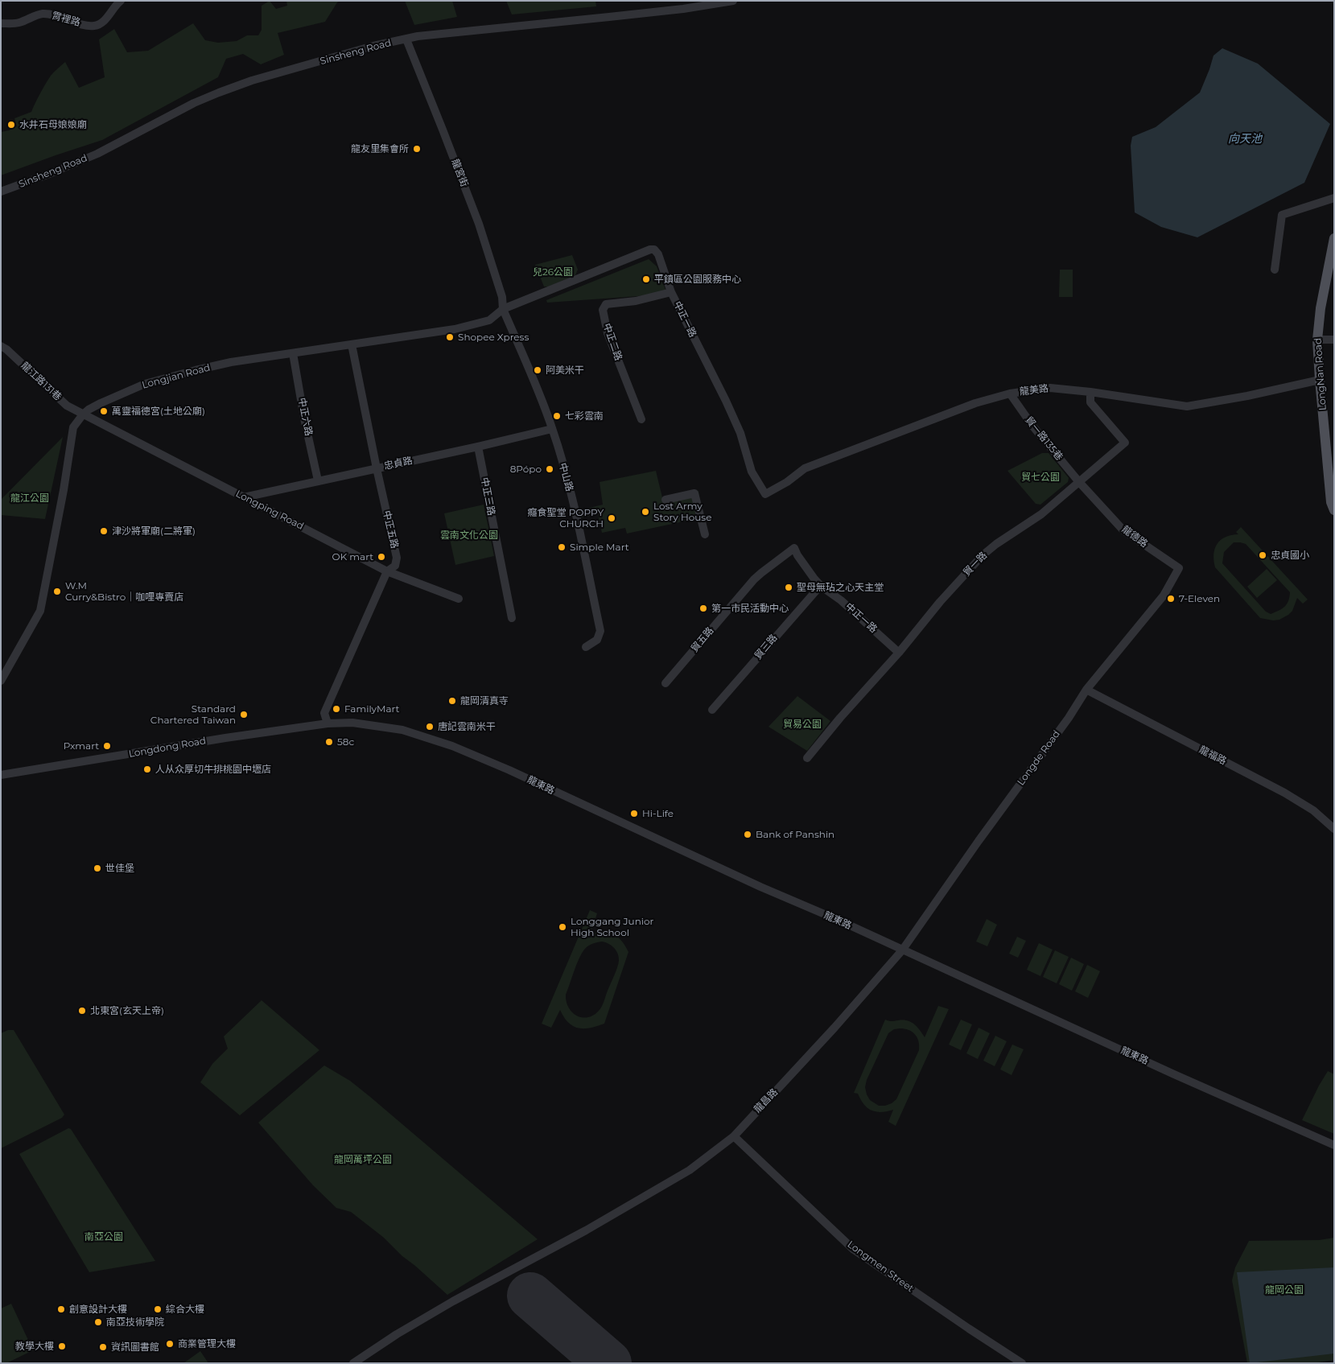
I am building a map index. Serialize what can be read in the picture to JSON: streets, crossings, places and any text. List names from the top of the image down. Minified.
{"streets":{"main road":["LongNan Road"],"street":["霄裡路","Sinsheng Road","龍宮街","中正一路","中正二路","Longjian Road","龍江路131巷","龍美路","中正六路","貿一路135巷","忠貞路","中山路","中正三路","Longping Road","中正五路","貿一路","貿五路","貿三路","Longdong Road","龍福路","Longde Road","龍東路","龍昌路","Longmen Street"]},"crossings":[["Sinsheng Road","龍宮街"],["龍宮街","中正一路"],["龍宮街","Longjian Road"],["龍宮街","中山路"],["中正一路","中正二路"],["中正一路","Longjian Road"],["中正一路","龍美路"],["中正一路","中山路"],["中正一路","貿一路"],["中正一路","貿五路"],["中正一路","貿三路"],["LongNan Road","龍美路"],["Longjian Road","龍江路131巷"],["Longjian Road","中正六路"],["Longjian Road","中山路"],["Longjian Road","Longping Road"],["Longjian Road","中正五路"],["龍江路131巷","Longping Road"],["龍美路","貿一路135巷"],["龍美路","貿一路"],["中正六路","忠貞路"],["貿一路135巷","貿一路"],["貿一路135巷","Longde Road"],["忠貞路","中山路"],["忠貞路","中正三路"],["忠貞路","Longping Road"],["忠貞路","中正五路"],["Longping Road","中正五路"],["中正五路","Longdong Road"],["中正五路","龍東路"],["貿一路","Longde Road"],["Longdong Road","龍東路"],["龍福路","Longde Road"],["Longde Road","龍東路"],["Longde Road","龍昌路"],["龍東路","龍昌路"],["龍昌路","Longmen Street"]],"water":["向天池"],"parks":["兒26公園","貿七公園","龍江公園","雲南文化公園","貿易公園","龍岡萬坪公園","南亞公園","龍岡公園"],"places":["水井石母娘娘廟","龍友里集會所","平鎮區公園服務中心","Shopee Xpress","阿美米干","萬靈福德宮(土地公廟)","七彩雲南","8Pópo","Lost Army Story House","癮食聖堂 POPPY CHURCH","津沙將軍廟(二將軍)","Simple Mart","忠貞國小","OK mart","聖母無玷之心天主堂","W.M Curry&Bistro｜咖哩專賣店","7-Eleven","第一市民活動中心","龍岡清真寺","FamilyMart","Standard Chartered Taiwan","唐記雲南米干","58c","Pxmart","人从众厚切牛排桃園中壢店","Hi-Life","Bank of Panshin","世佳堡","Longgang Junior High School","北東宮(玄天上帝)","創意設計大樓","綜合大樓","南亞技術學院","商業管理大樓","教學大樓","資訊圖書館"]}
